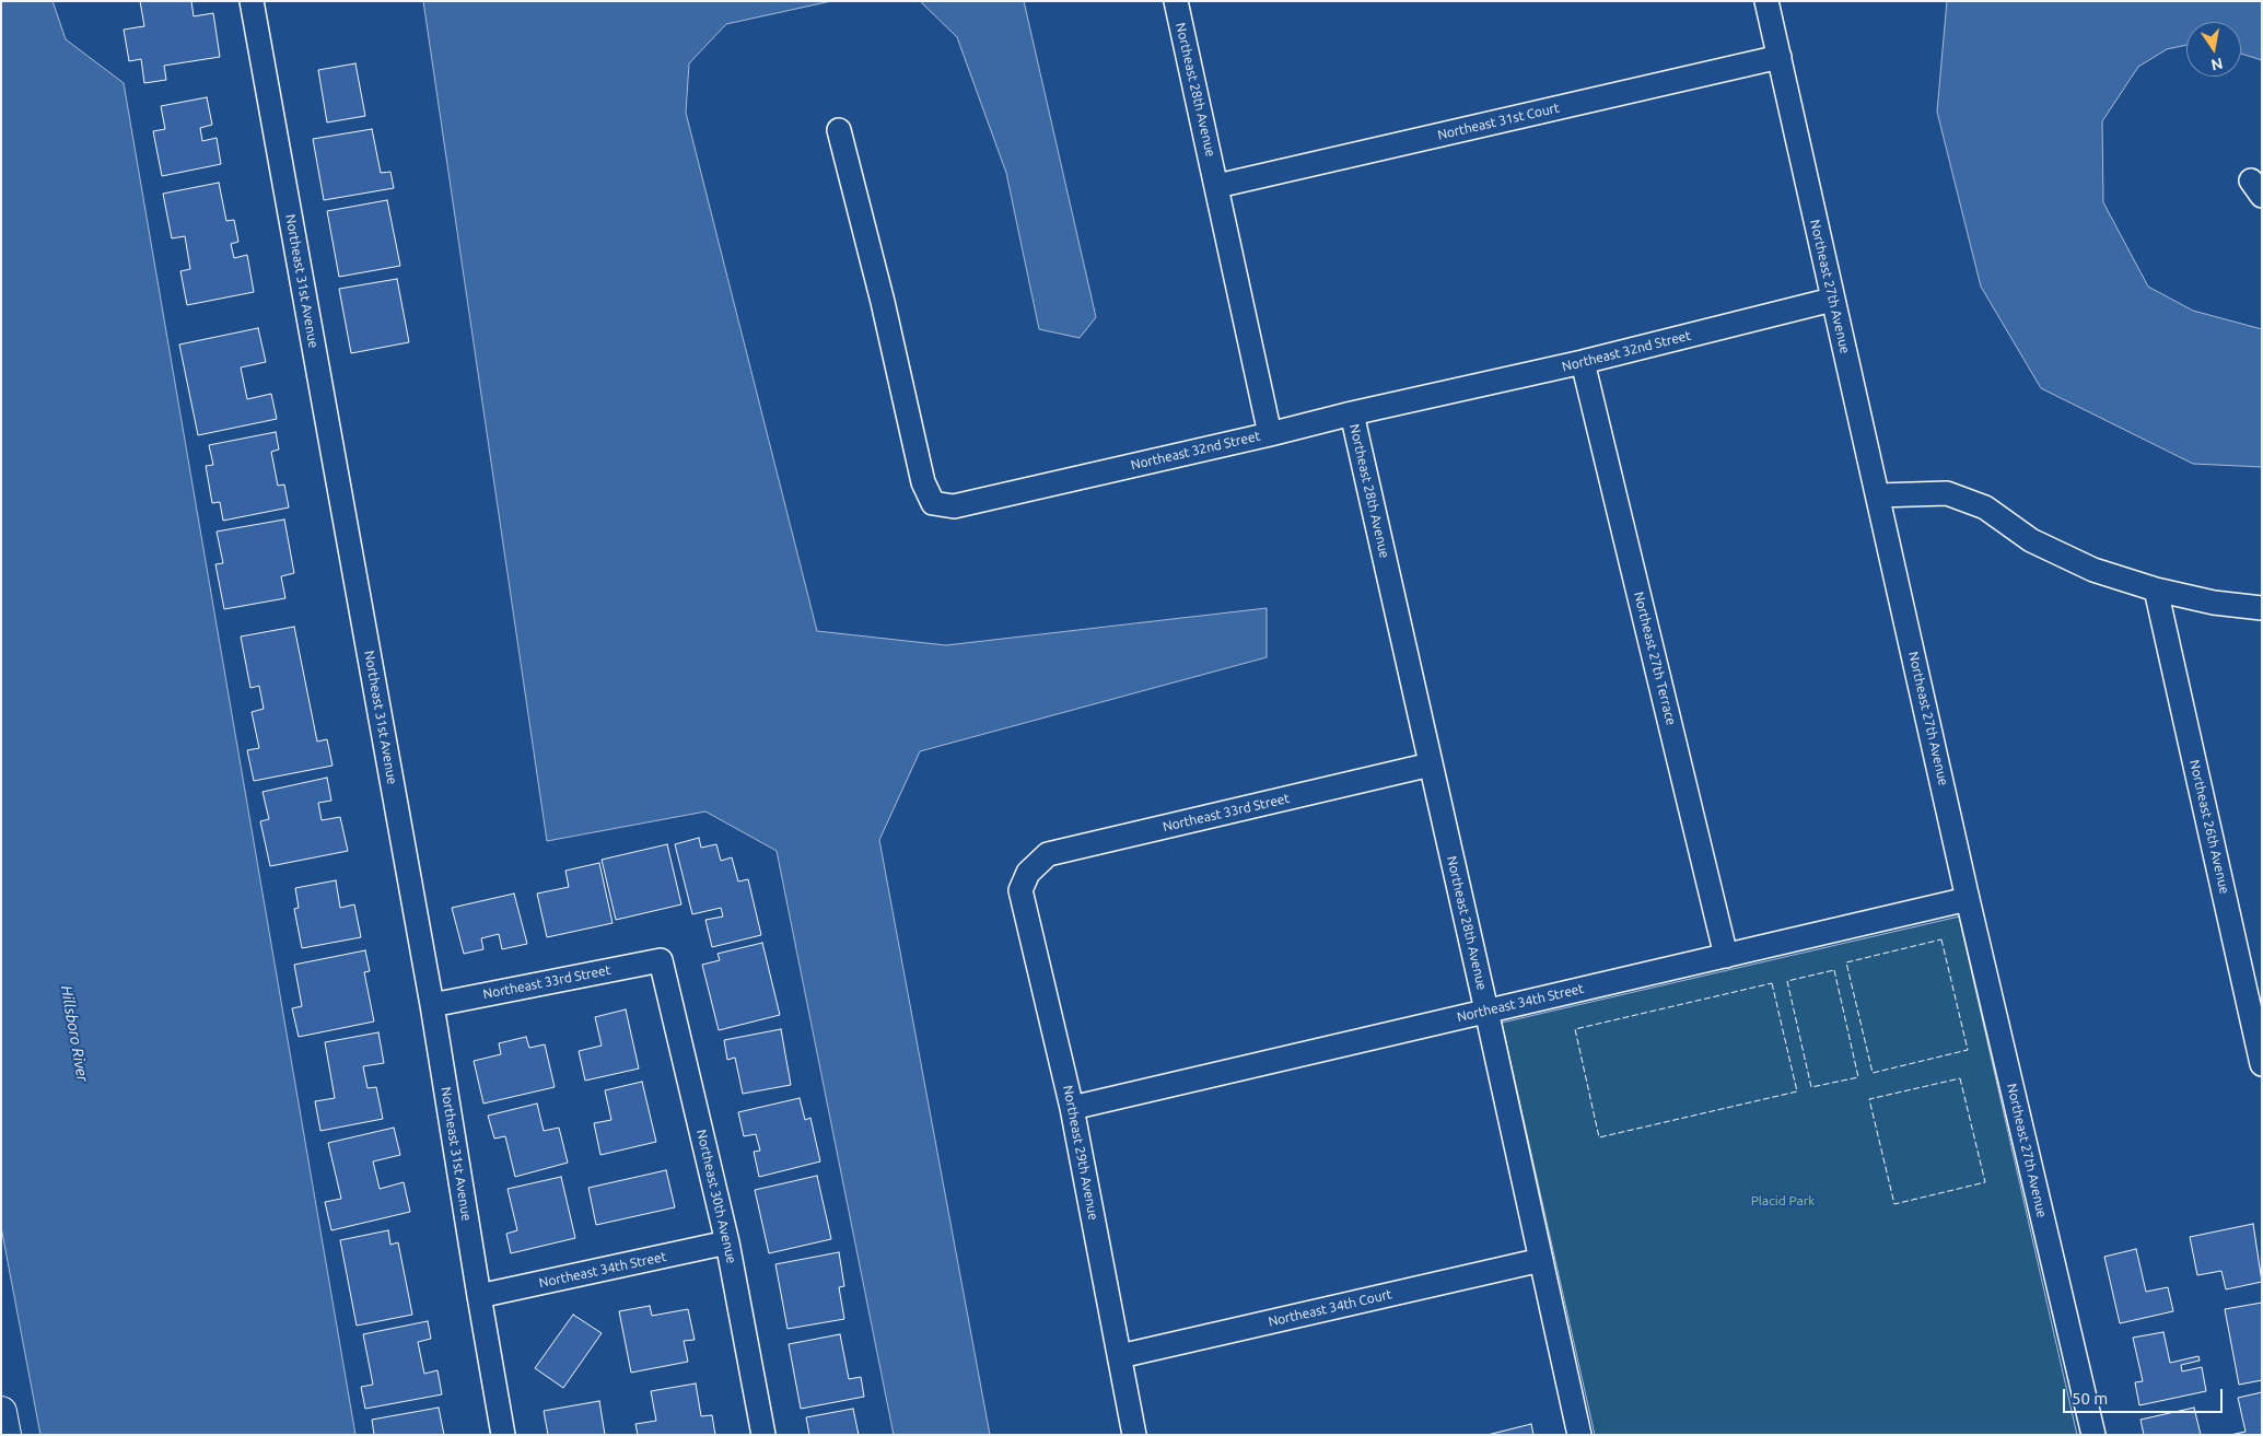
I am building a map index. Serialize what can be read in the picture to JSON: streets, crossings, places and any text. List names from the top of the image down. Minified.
{"streets":{"street":["Northeast 28th Avenue","Northeast 31st Court","Northeast 31st Avenue","Northeast 27th Avenue","Northeast 32nd Street","Northeast 27th Terrace","Northeast 33rd Street","Northeast 26th Avenue","Northeast 34th Street","Northeast 29th Avenue","Northeast 30th Avenue","Northeast 34th Court"]},"crossings":[["Northeast 28th Avenue","Northeast 31st Court"],["Northeast 28th Avenue","Northeast 32nd Street"],["Northeast 28th Avenue","Northeast 33rd Street"],["Northeast 28th Avenue","Northeast 34th Street"],["Northeast 28th Avenue","Northeast 34th Court"],["Northeast 31st Court","Northeast 27th Avenue"],["Northeast 31st Avenue","Northeast 33rd Street"],["Northeast 31st Avenue","Northeast 34th Street"],["Northeast 27th Avenue","Northeast 32nd Street"],["Northeast 27th Avenue","Northeast 34th Street"],["Northeast 32nd Street","Northeast 27th Terrace"],["Northeast 27th Terrace","Northeast 34th Street"],["Northeast 33rd Street","Northeast 29th Avenue"],["Northeast 33rd Street","Northeast 30th Avenue"],["Northeast 34th Street","Northeast 29th Avenue"],["Northeast 34th Street","Northeast 30th Avenue"],["Northeast 29th Avenue","Northeast 34th Court"]],"water":["Hillsboro River"],"parks":["Placid Park"],"scale_bar":"50 m","north":"bottom"}
